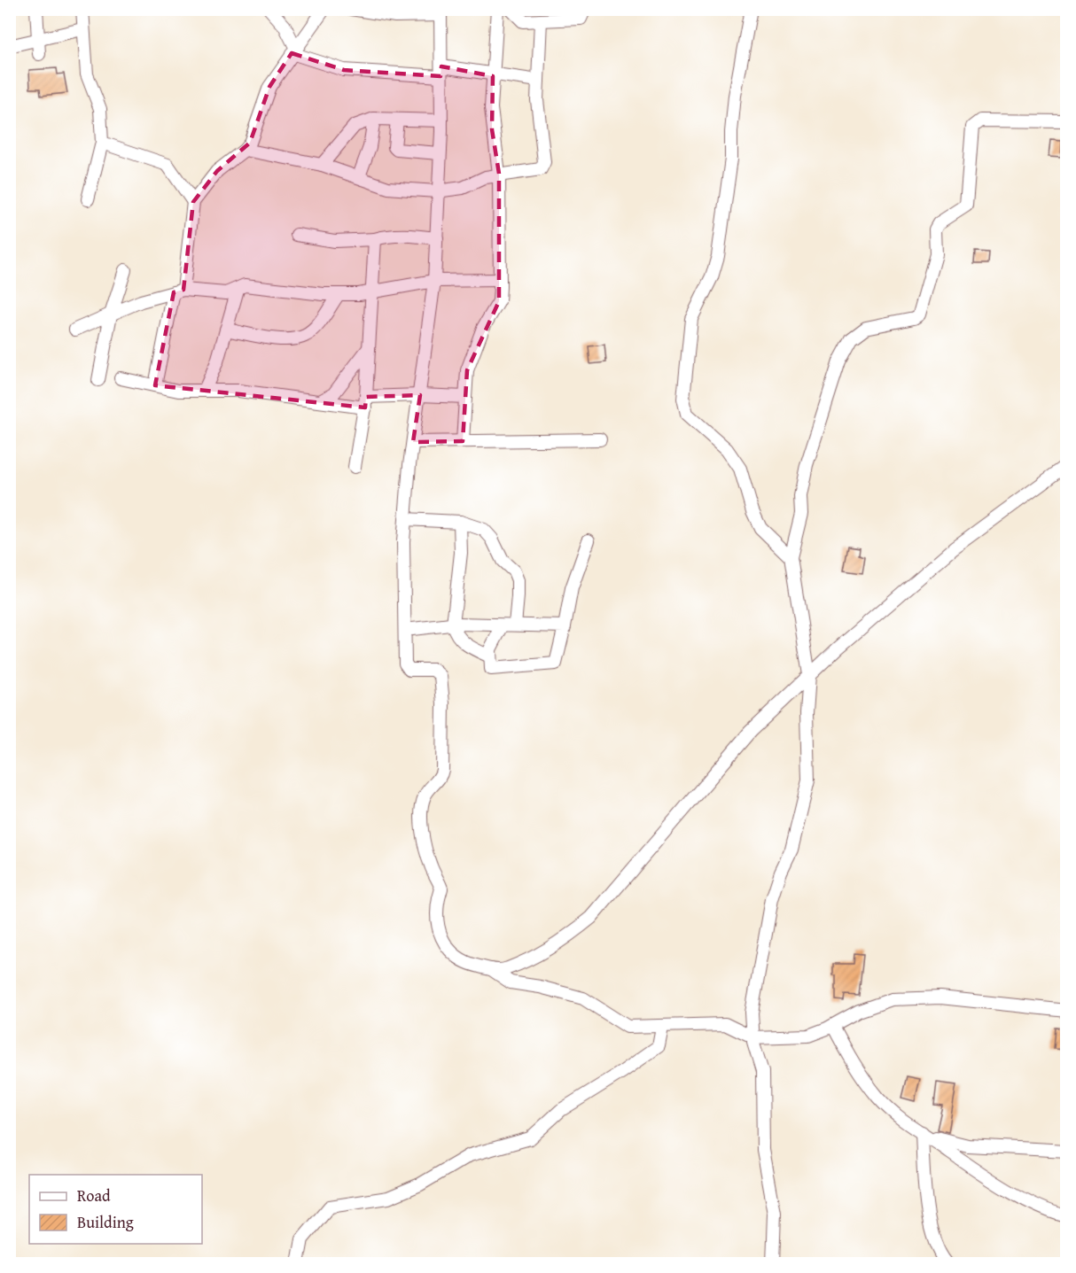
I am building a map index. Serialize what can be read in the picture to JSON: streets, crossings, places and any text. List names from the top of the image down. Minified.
{"legend":["Road","Building"]}
